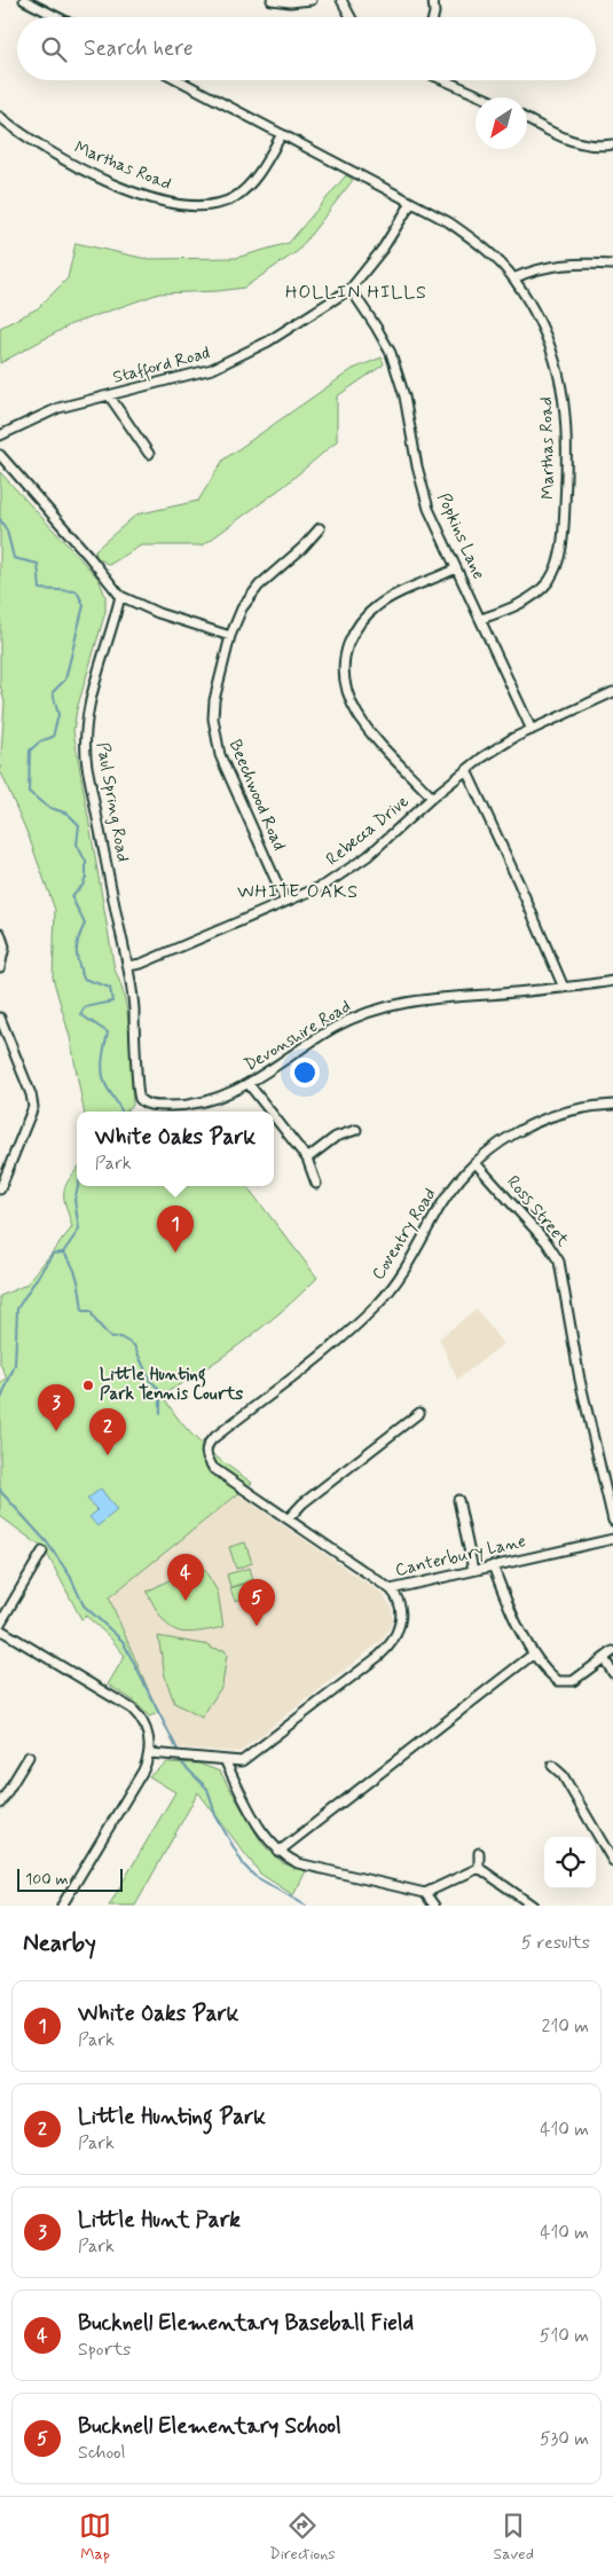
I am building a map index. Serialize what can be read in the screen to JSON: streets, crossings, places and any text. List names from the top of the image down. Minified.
{"streets":{"street":["Marthas Road","Stafford Road","Popkins Lane","Beechwood Road","Paul Spring Road","Rebecca Drive","Devonshire Road","Ross Street","Coventry Road","Canterbury Lane"]},"crossings":[["Marthas Road","Stafford Road"],["Marthas Road","Popkins Lane"],["Stafford Road","Popkins Lane"],["Popkins Lane","Rebecca Drive"],["Beechwood Road","Rebecca Drive"],["Paul Spring Road","Rebecca Drive"],["Paul Spring Road","Devonshire Road"],["Ross Street","Coventry Road"],["Coventry Road","Canterbury Lane"]],"districts":["HOLLIN HILLS","WHITE OAKS"],"places":["Little Hunting Park Tennis Courts"],"scale_bar":"100 m","north":"bottom left","page":{"search":"Search here","popup":["White Oaks Park","Park"],"pins":["1","3","2","4","5"],"scale":"100 m","heading":["Nearby","5 results"],"list":[{"mark":"1","name":"White Oaks Park","note":"Park","value":"210 m"},{"mark":"2","name":"Little Hunting Park","note":"Park","value":"410 m"},{"mark":"3","name":"Little Hunt Park","note":"Park","value":"410 m"},{"mark":"4","name":"Bucknell Elementary Baseball Field","note":"Sports","value":"510 m"},{"mark":"5","name":"Bucknell Elementary School","note":"School","value":"530 m"}],"nav":["Map","Directions","Saved"]}}
